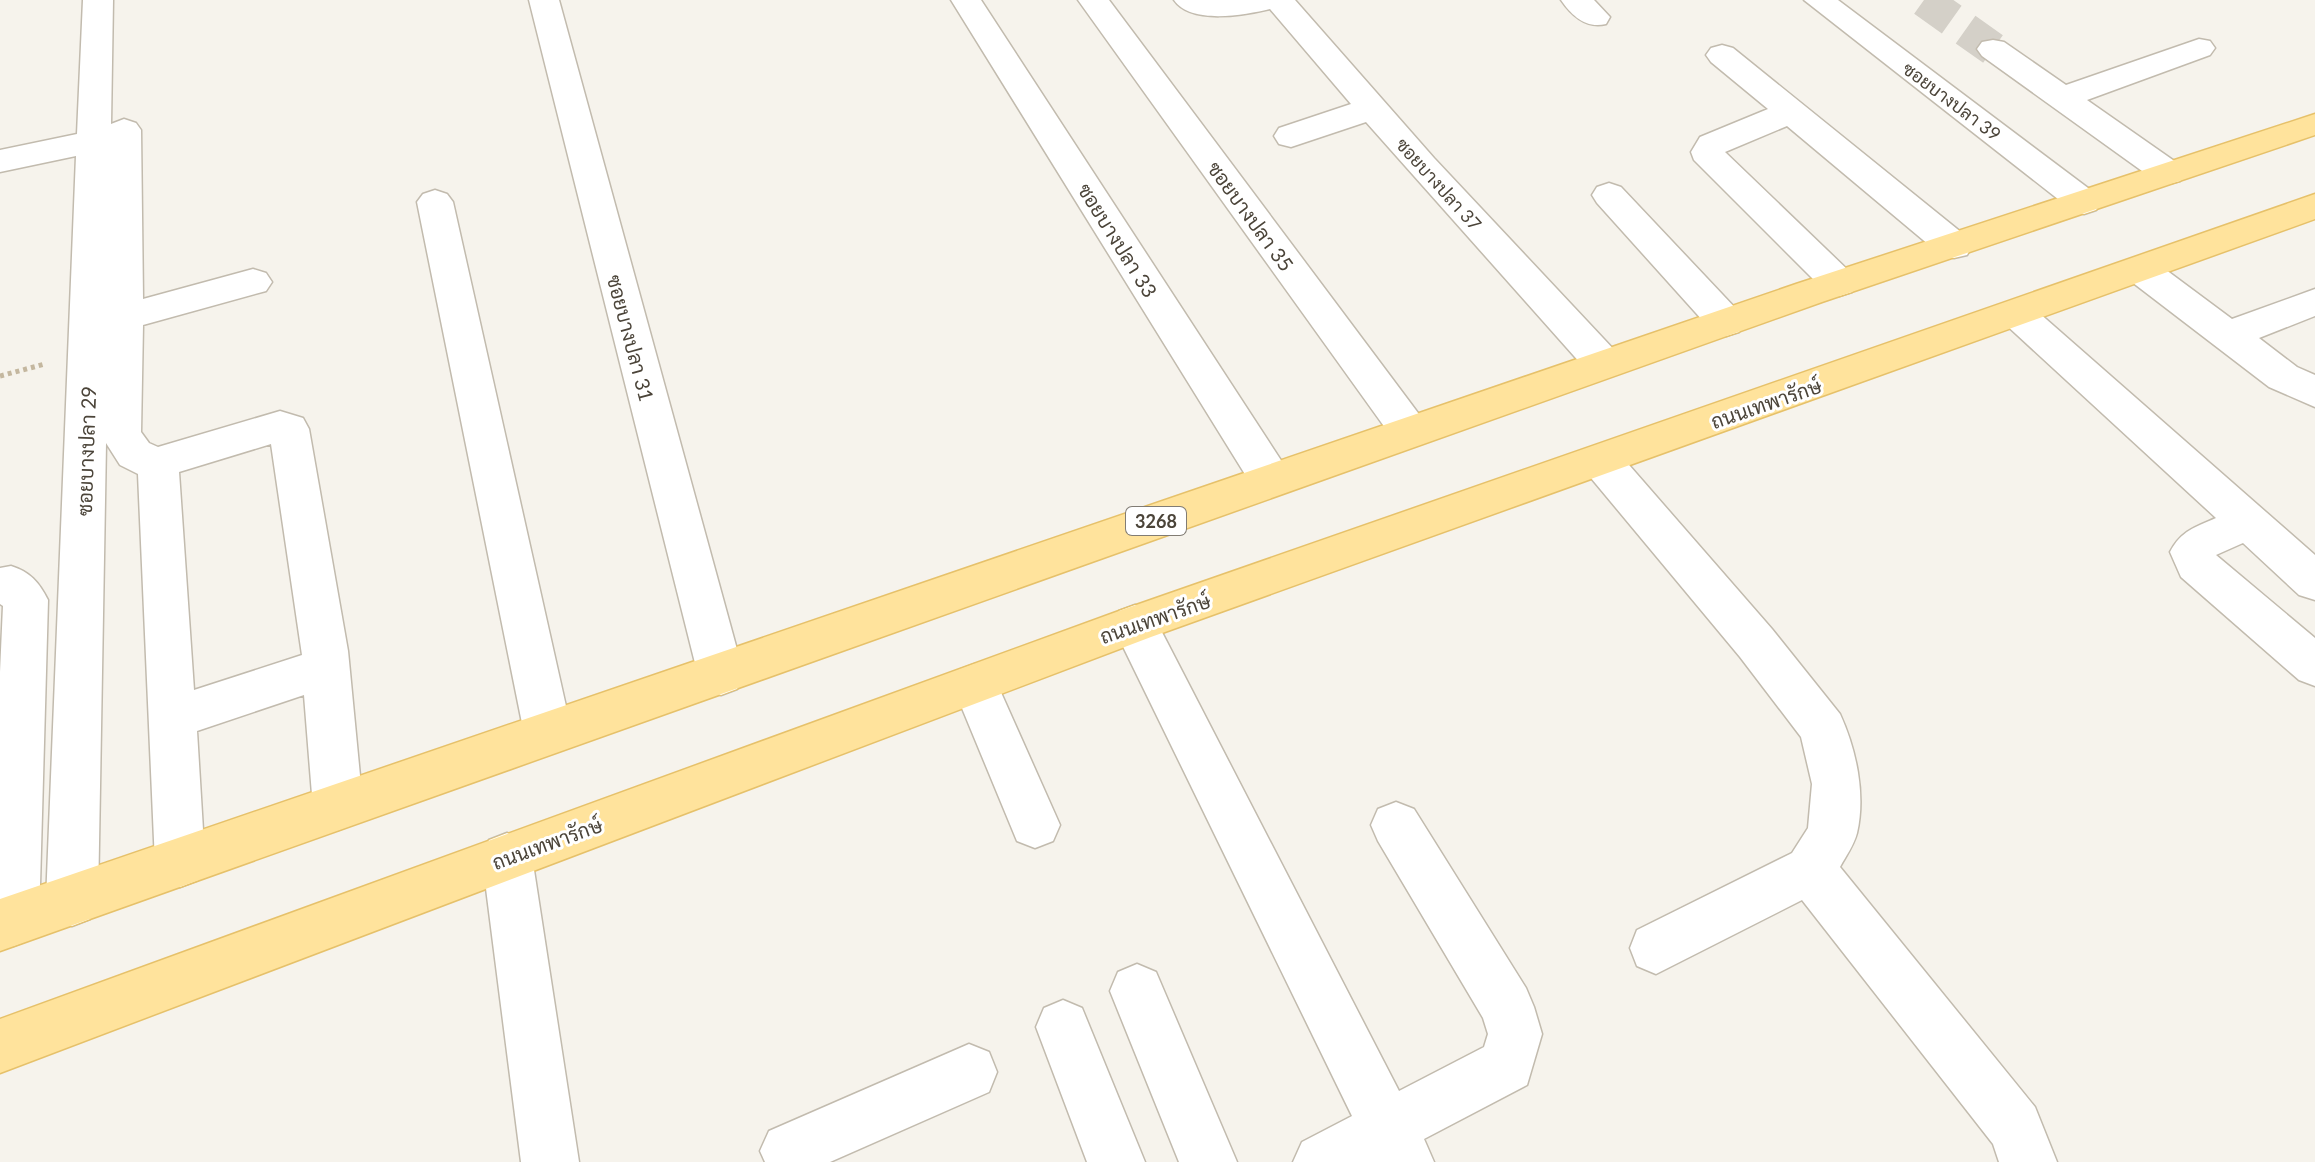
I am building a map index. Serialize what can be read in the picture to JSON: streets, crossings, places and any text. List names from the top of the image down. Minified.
{"streets":{"main road":["ถนนเทพารักษ์","3268"],"street":["ซอยบางปลา 39","ซอยบางปลา 37","ซอยบางปลา 35","ซอยบางปลา 33","ซอยบางปลา 31","ซอยบางปลา 29"]},"crossings":[["ซอยบางปลา 39","3268"],["ซอยบางปลา 37","3268"],["ซอยบางปลา 35","3268"],["ซอยบางปลา 33","3268"],["ซอยบางปลา 31","3268"],["ซอยบางปลา 29","3268"]]}
